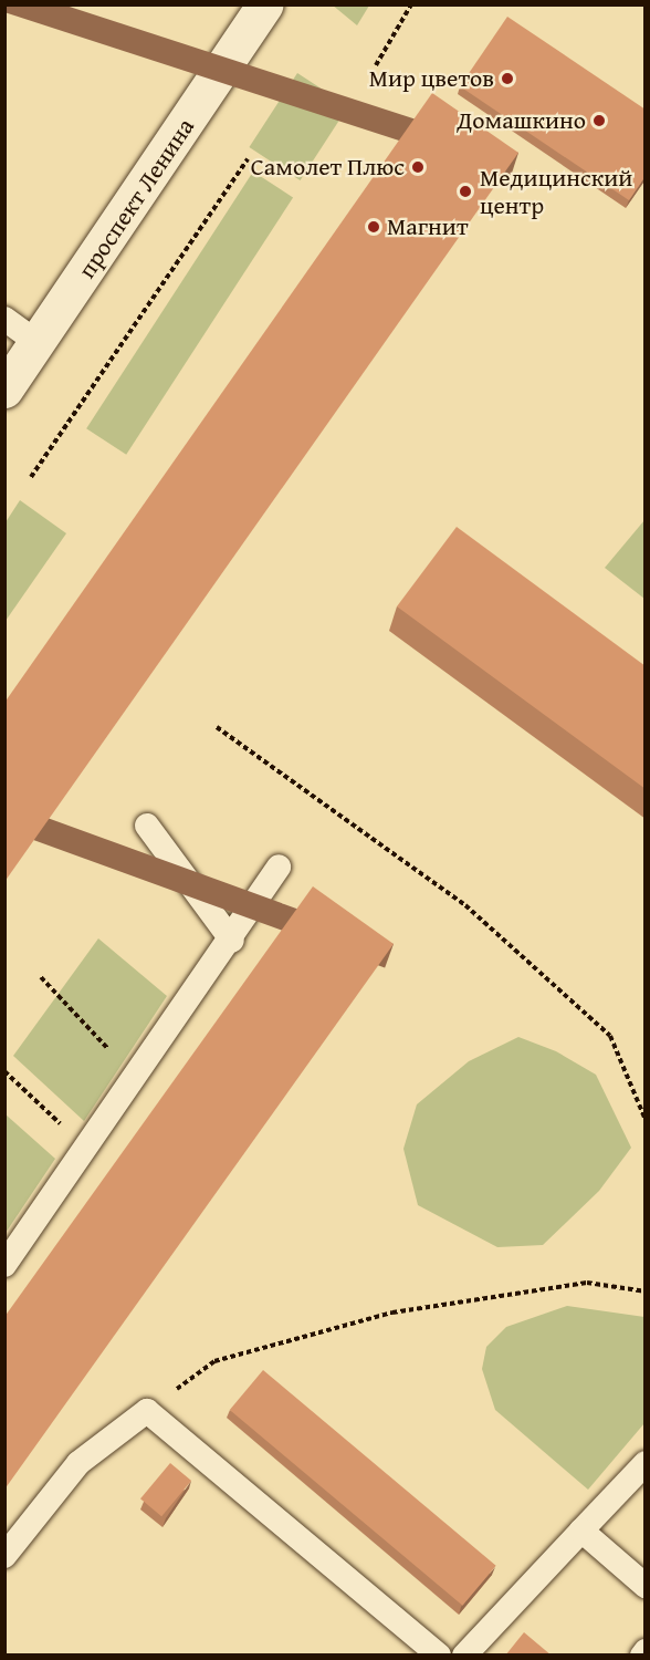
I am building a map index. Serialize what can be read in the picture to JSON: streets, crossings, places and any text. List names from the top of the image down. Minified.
{"streets":{"main road":["проспект Ленина"]},"places":["Мир цветов","Домашкино","Самолет Плюс","Медицинский центр","Магнит"]}
